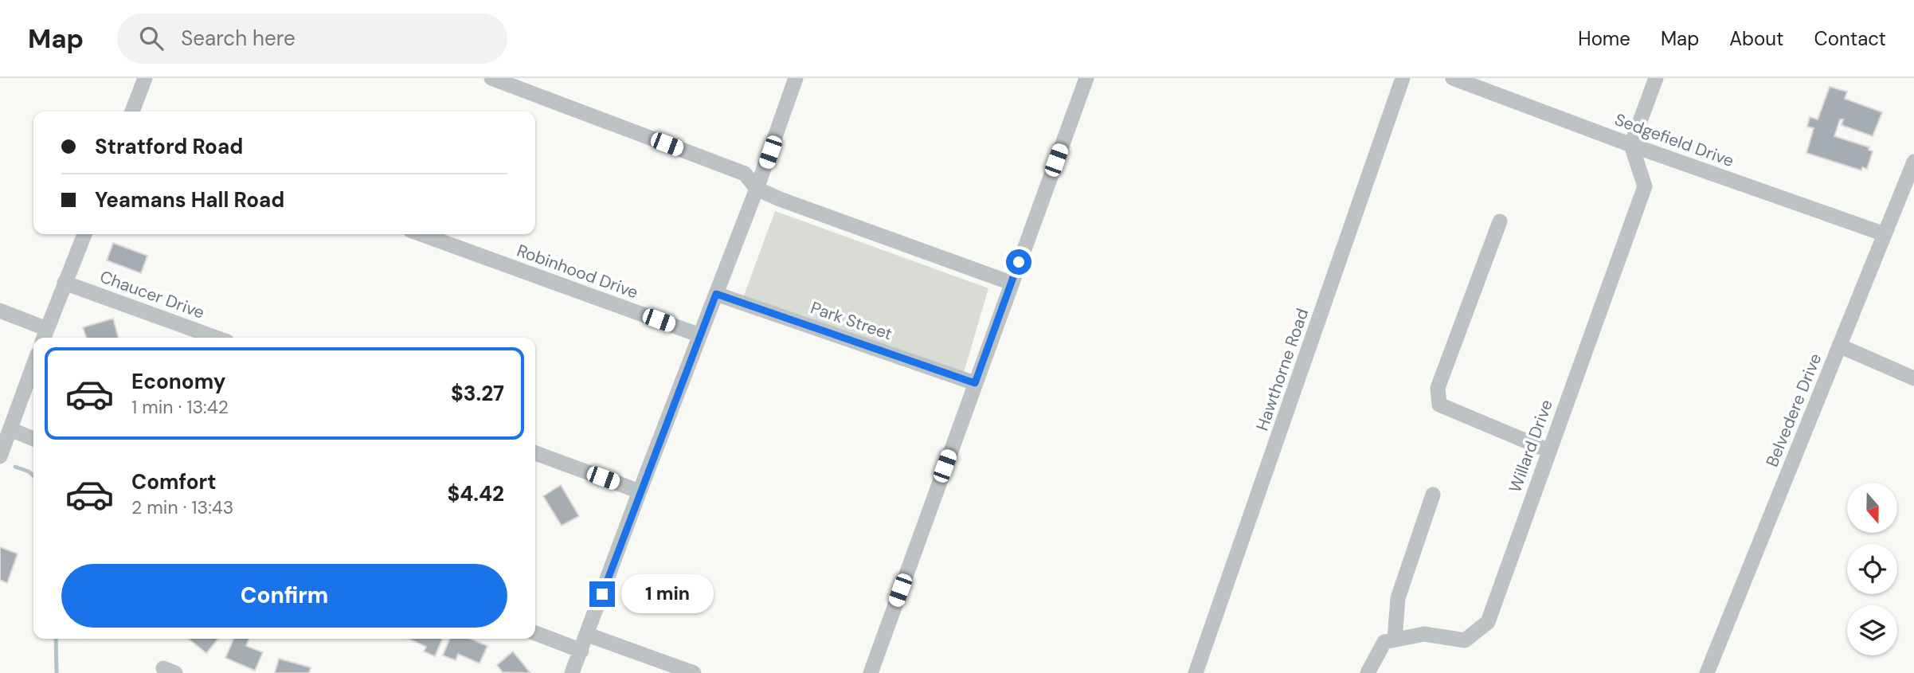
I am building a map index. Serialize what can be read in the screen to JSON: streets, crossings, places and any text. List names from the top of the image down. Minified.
{"streets":{"street":["Sedgefield Drive","Robinhood Drive","Chaucer Drive","Park Street","Hawthorne Road","Belvedere Drive","Willard Drive"]},"crossings":[["Sedgefield Drive","Belvedere Drive"],["Sedgefield Drive","Willard Drive"]],"north":"bottom","page":{"header":"Map","search":"Search here","nav":["Home","Map","About","Contact"],"banner":["Stratford Road","Yeamans Hall Road"],"list":[{"name":"Economy","note":"1 min · 13:42","value":"$3.27"},{"name":"Comfort","note":"2 min · 13:43","value":"$4.42"}],"buttons":"Confirm","bubble":"1 min"}}
